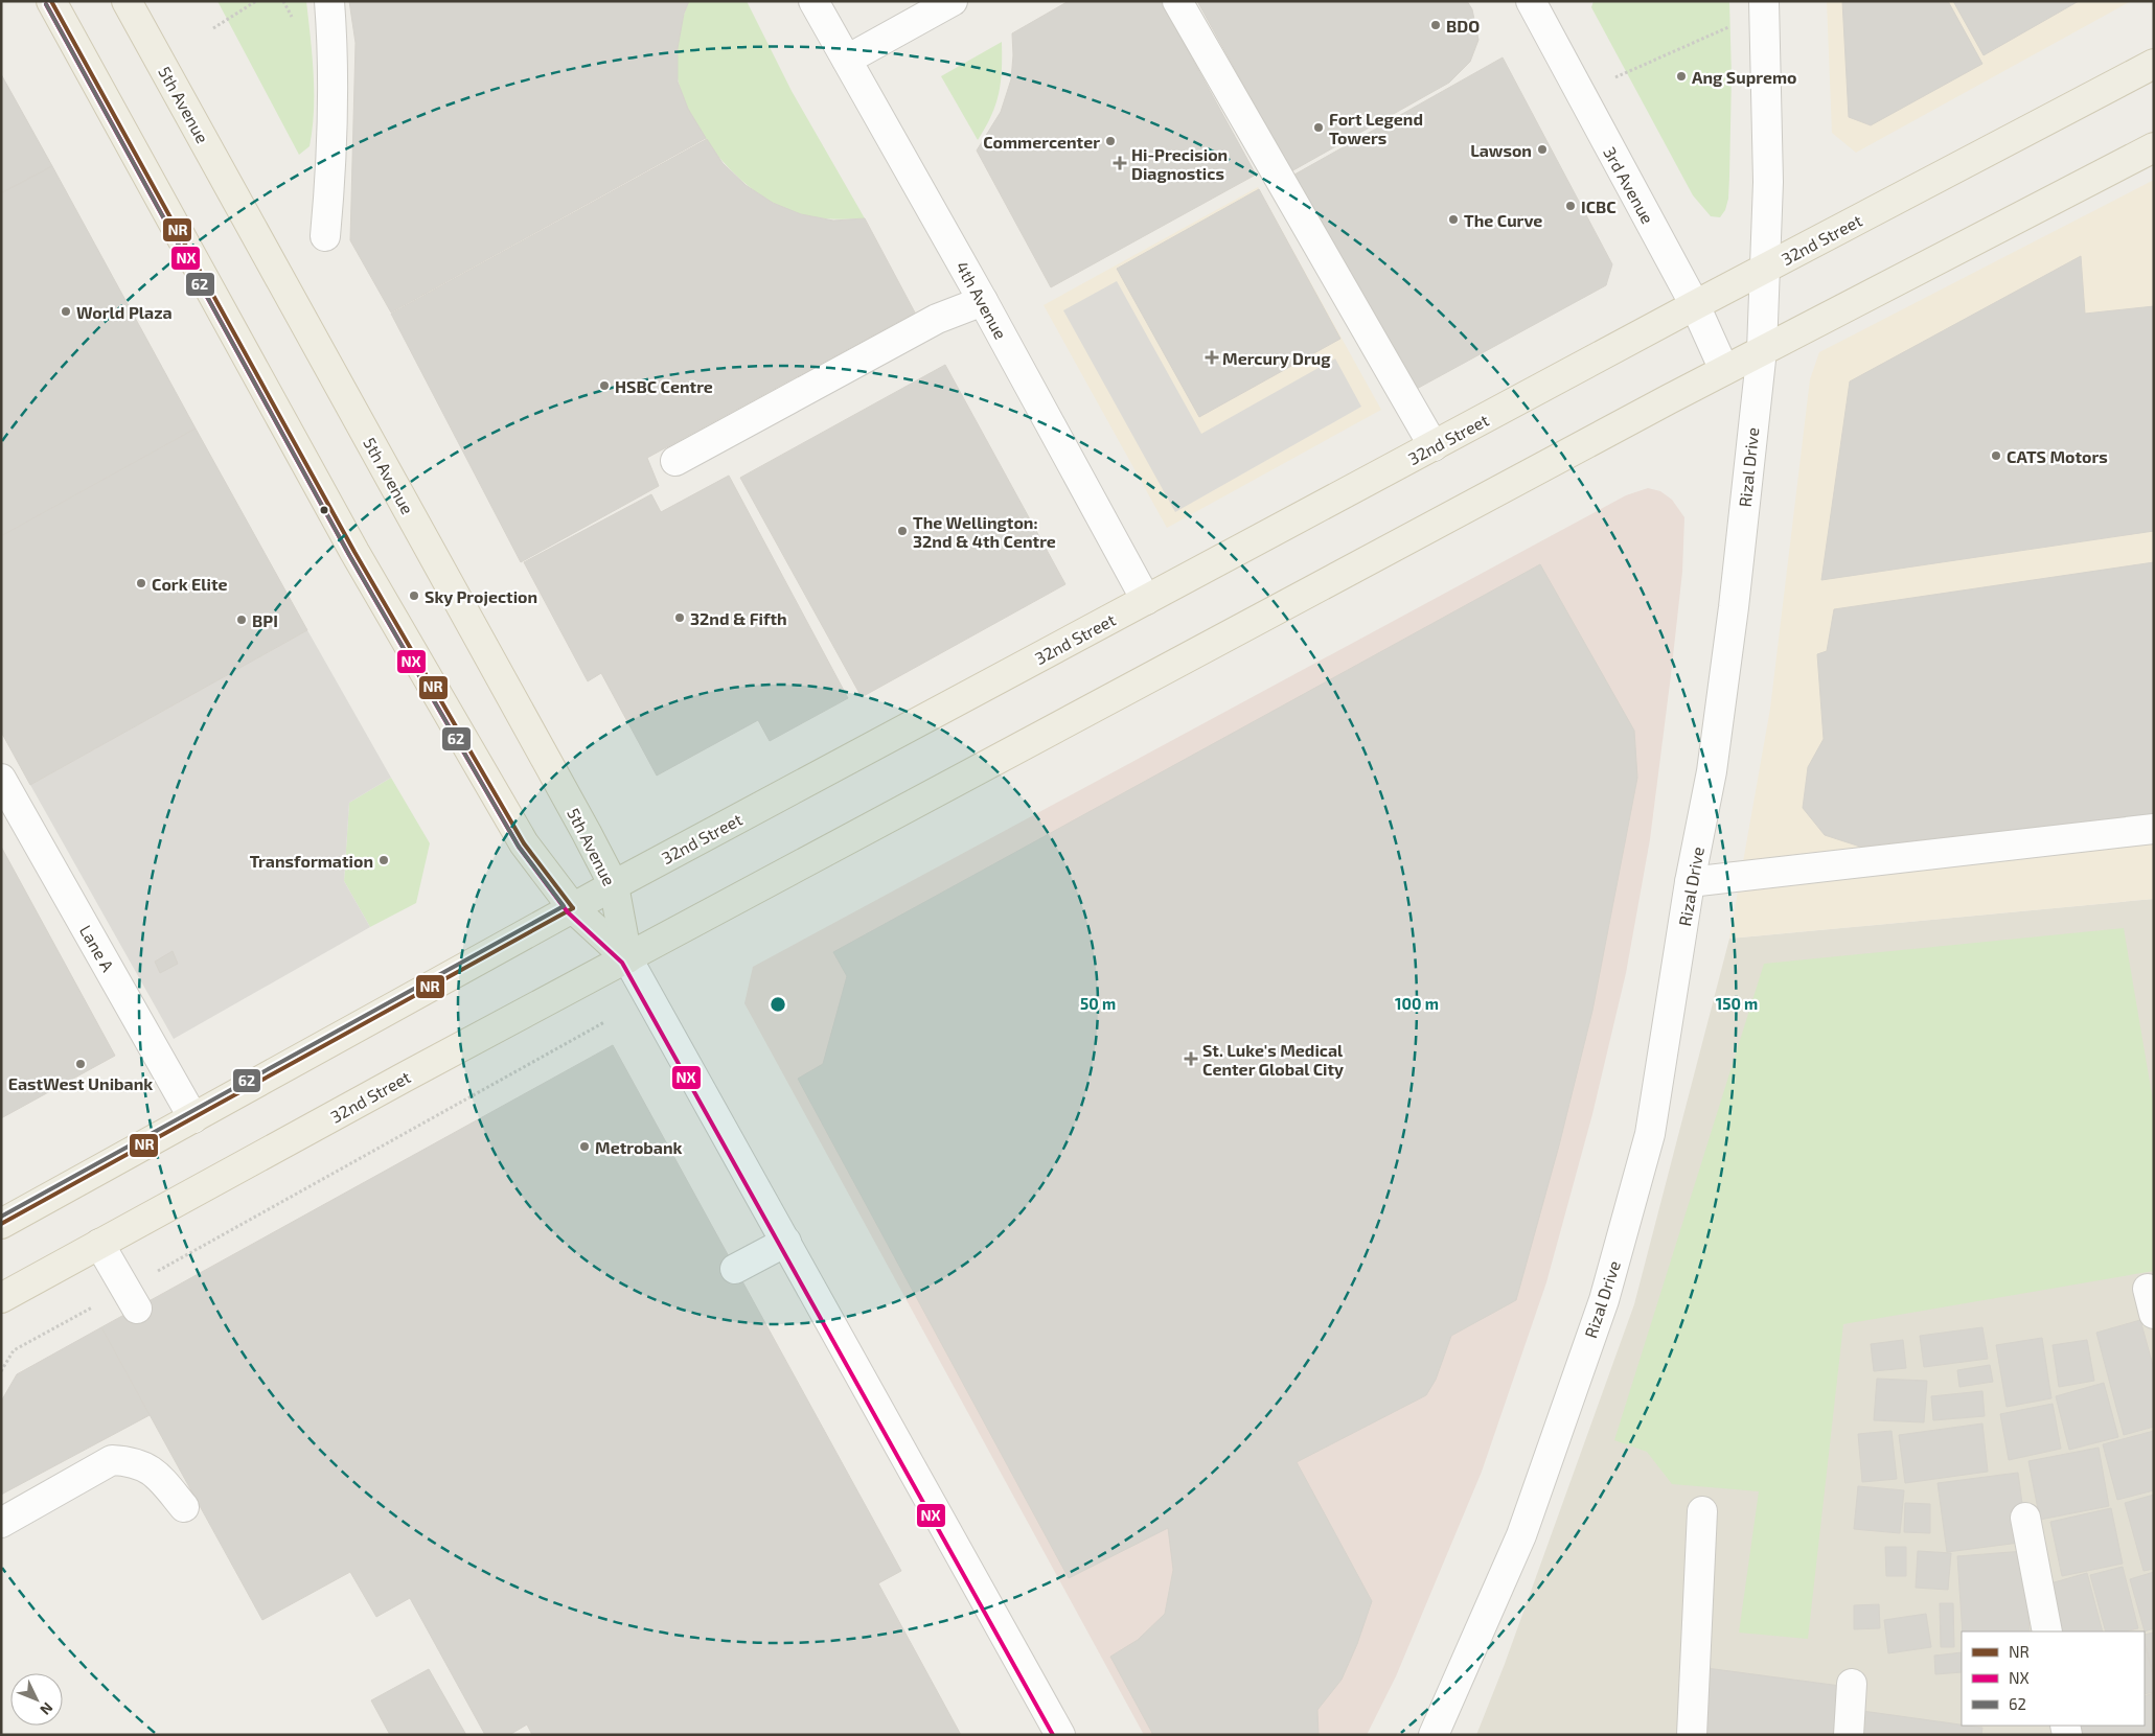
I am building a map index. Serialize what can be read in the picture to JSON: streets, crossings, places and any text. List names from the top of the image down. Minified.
{"streets":{"main road":["5th Avenue","32nd Street"],"street":["3rd Avenue","4th Avenue","Rizal Drive","Lane A"]},"crossings":[["5th Avenue","32nd Street"],["3rd Avenue","32nd Street"],["32nd Street","4th Avenue"],["32nd Street","Rizal Drive"],["32nd Street","Lane A"]],"places":{"other":["BDO","Ang Supremo","Fort Legend Towers","Commercenter","Lawson","ICBC","The Curve","World Plaza","HSBC Centre","CATS Motors","The Wellington: 32nd & 4th Centre","Cork Elite","Sky Projection","32nd & Fifth","BPI","Transformation","EastWest Unibank","Metrobank"],"health":["Hi-Precision Diagnostics","Mercury Drug","St. Luke's Medical Center Global City"]},"lines":["transit line NR","transit line NX","transit line 62"],"legend":["NR","NX","62"],"north":"bottom right","rings":["50 m","100 m","150 m"]}
